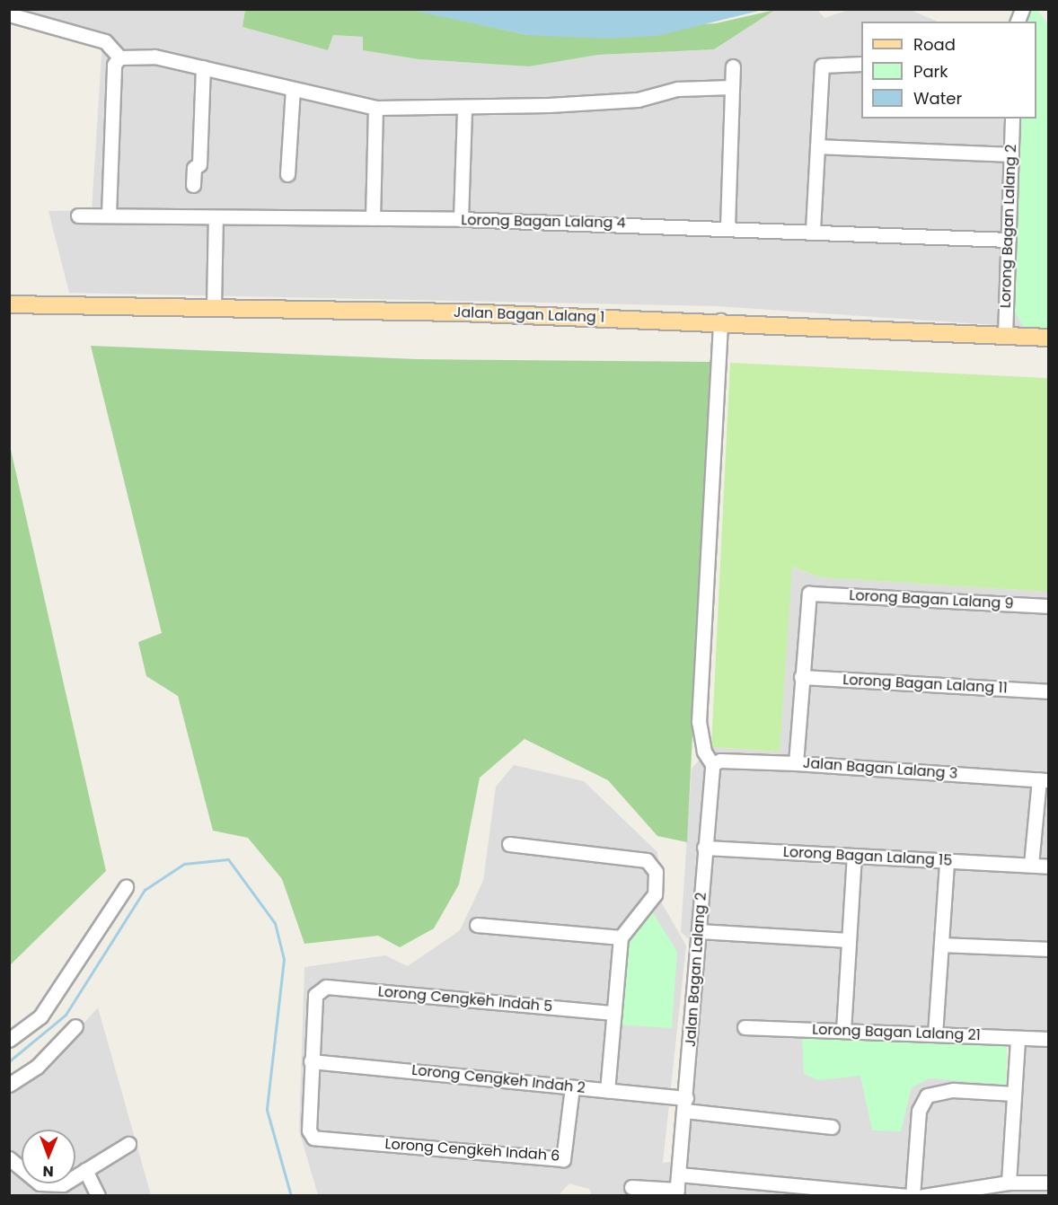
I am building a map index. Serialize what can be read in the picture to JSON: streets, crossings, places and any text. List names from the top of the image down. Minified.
{"streets":{"main road":["Jalan Bagan Lalang 1"],"street":["Lorong Bagan Lalang 4","Lorong Bagan Lalang 2","Lorong Bagan Lalang 9","Lorong Bagan Lalang 11","Jalan Bagan Lalang 3","Lorong Bagan Lalang 15","Jalan Bagan Lalang 2","Lorong Cengkeh Indah 5","Lorong Bagan Lalang 21","Lorong Cengkeh Indah 2","Lorong Cengkeh Indah 6"]},"crossings":[["Lorong Bagan Lalang 4","Lorong Bagan Lalang 2"],["Lorong Bagan Lalang 2","Jalan Bagan Lalang 1"],["Lorong Bagan Lalang 9","Lorong Bagan Lalang 11"],["Jalan Bagan Lalang 3","Jalan Bagan Lalang 2"],["Lorong Bagan Lalang 15","Jalan Bagan Lalang 2"],["Jalan Bagan Lalang 2","Lorong Cengkeh Indah 2"],["Lorong Cengkeh Indah 5","Lorong Cengkeh Indah 2"],["Lorong Cengkeh Indah 5","Lorong Cengkeh Indah 6"],["Lorong Cengkeh Indah 2","Lorong Cengkeh Indah 6"]],"legend":["Road","Park","Water"],"north":"bottom"}
